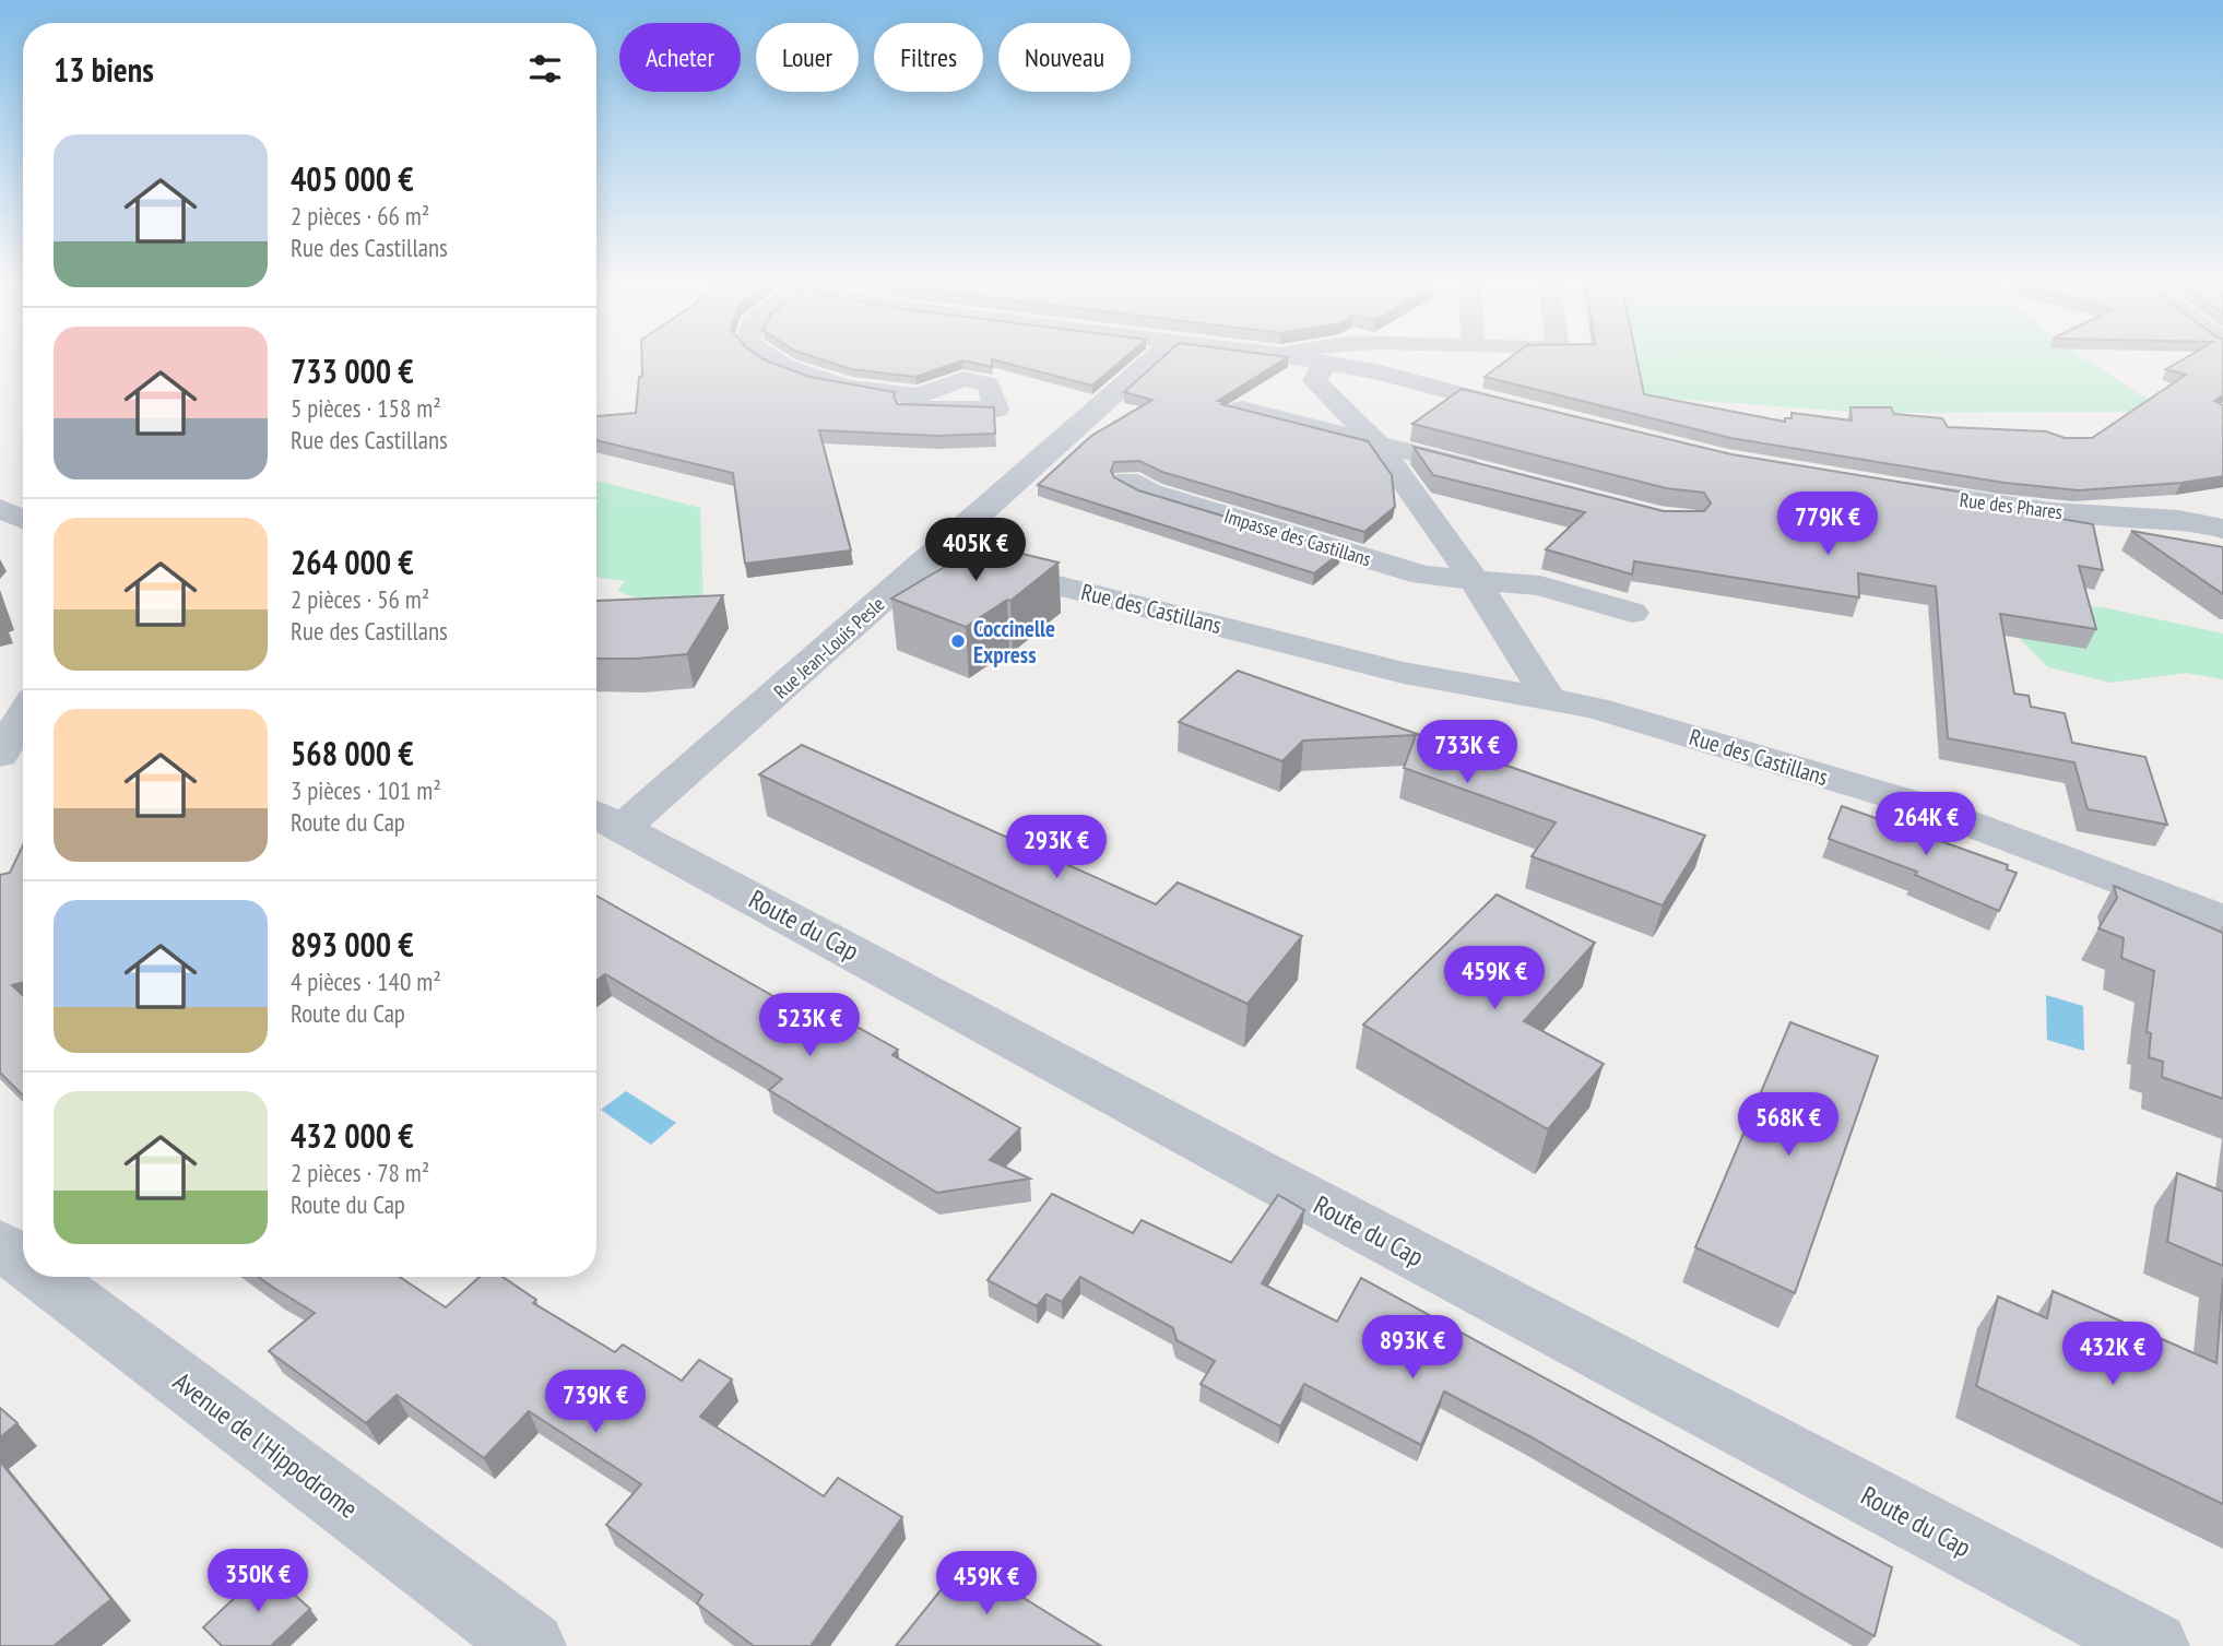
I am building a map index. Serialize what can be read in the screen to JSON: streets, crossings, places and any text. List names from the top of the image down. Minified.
{"streets":{"street":["Rue des Phares","Impasse des Castillans","Rue des Castillans","Rue Jean-Louis Pesle","Route du Cap","Avenue de l'Hippodrome"]},"crossings":[["Rue des Castillans","Rue Jean-Louis Pesle"],["Rue Jean-Louis Pesle","Route du Cap"]],"places":["Coccinelle Express"],"page":{"chip":["Acheter","Louer","Filtres","Nouveau"],"heading":"13 biens","list":[{"name":"405 000 €","note":"2 pièces · 66 m² · Rue des Castillans"},{"name":"733 000 €","note":"5 pièces · 158 m² · Rue des Castillans"},{"name":"264 000 €","note":"2 pièces · 56 m² · Rue des Castillans"},{"name":"568 000 €","note":"3 pièces · 101 m² · Route du Cap"},{"name":"893 000 €","note":"4 pièces · 140 m² · Route du Cap"},{"name":"432 000 €","note":"2 pièces · 78 m² · Route du Cap"}],"price":["779K €","405K €","733K €","264K €","293K €","459K €","523K €","568K €","893K €","432K €","739K €","350K €","459K €"]}}
